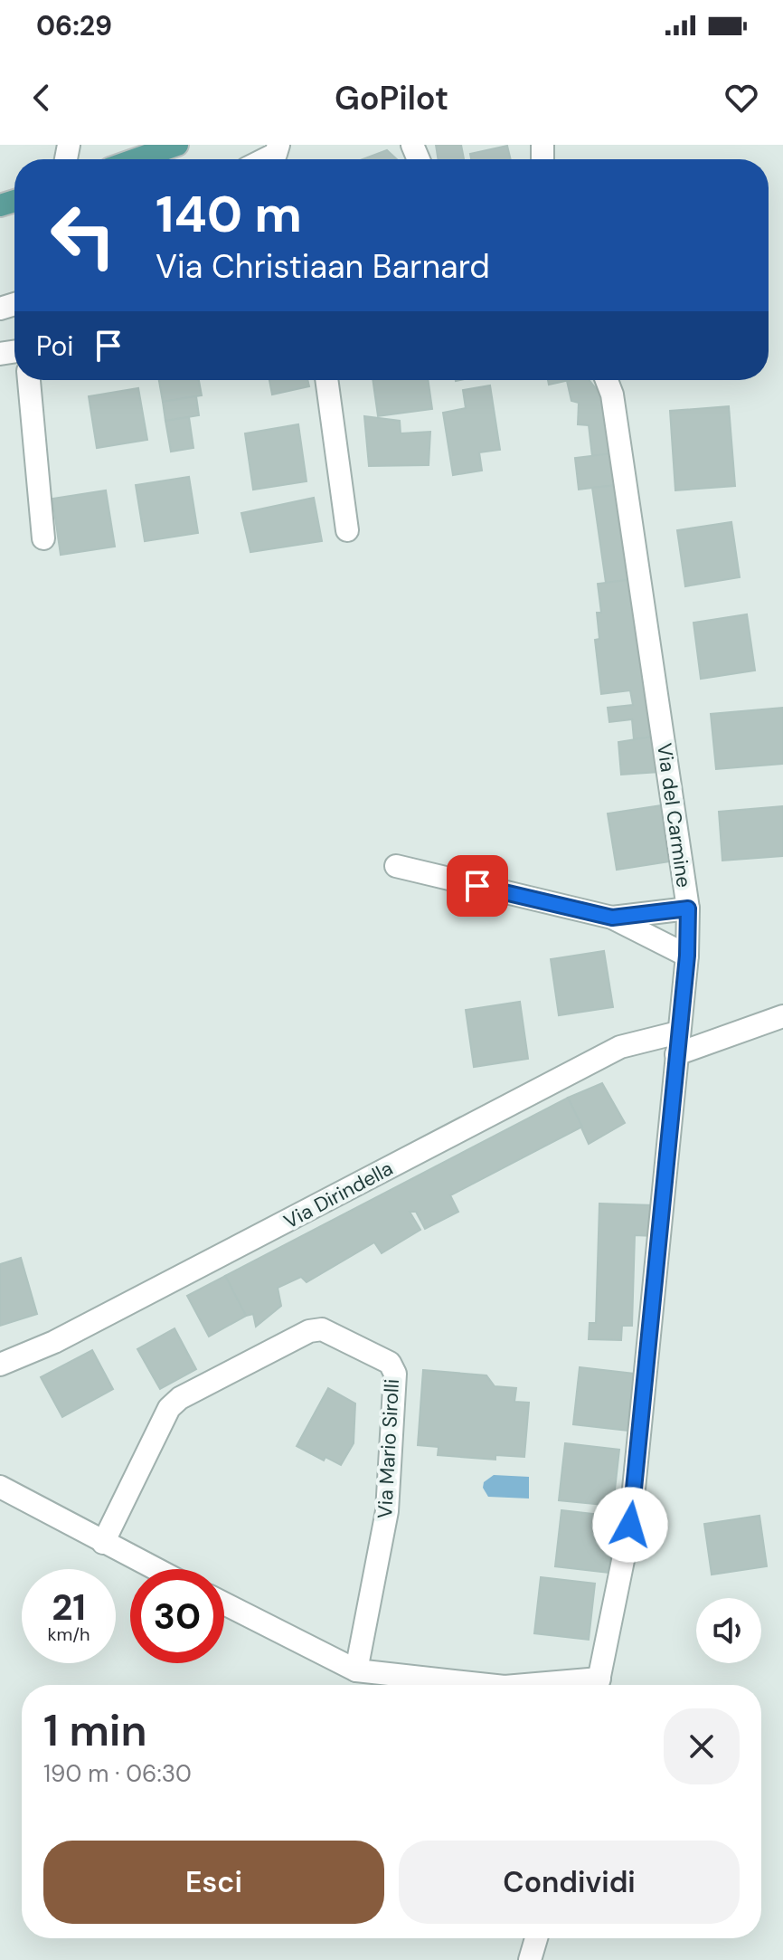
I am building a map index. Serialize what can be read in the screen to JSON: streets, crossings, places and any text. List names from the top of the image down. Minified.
{"streets":{"street":["Via del Carmine","Via Dirindella","Via Mario Sirolli"]},"crossings":[["Via del Carmine","Via Dirindella"]],"page":{"status":"06:29","header":"GoPilot","turn":["140 m","Via Christiaan Barnard"],"then":"Poi","speed":"21 km/h","limit":"30","heading":["1 min","190 m · 06:30"],"buttons":["Esci","Condividi"]}}
